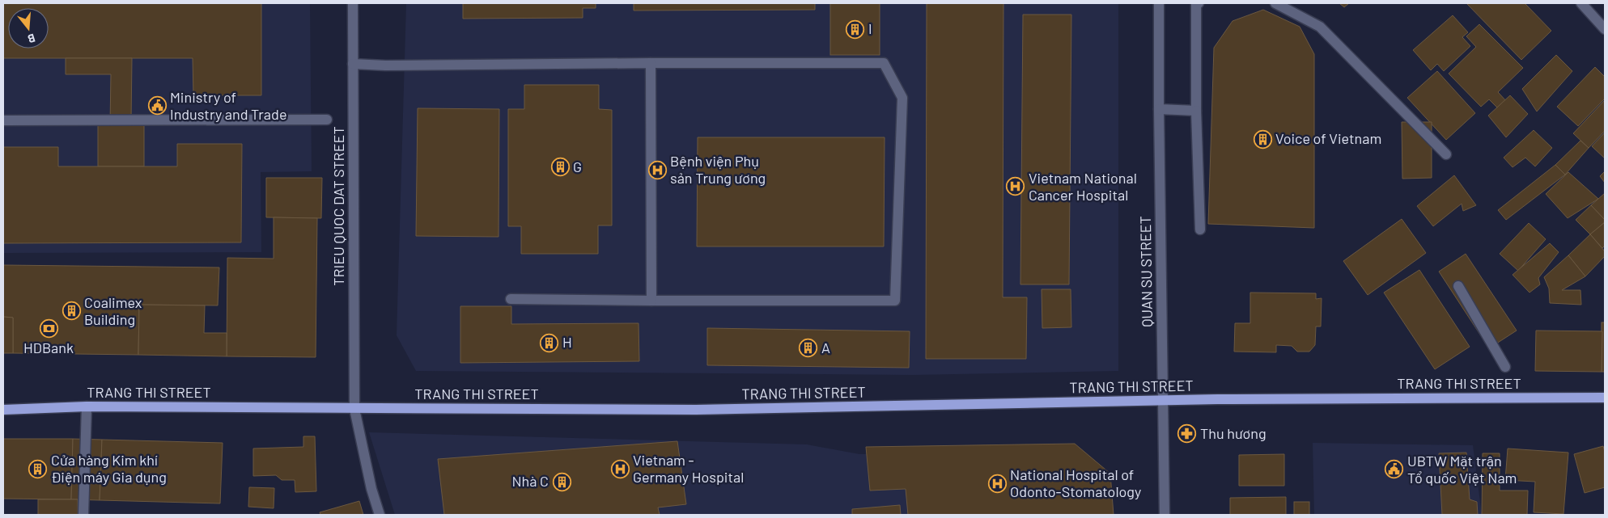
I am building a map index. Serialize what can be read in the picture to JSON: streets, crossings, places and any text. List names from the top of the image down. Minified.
{"streets":{"main road":["TRANG THI STREET"],"street":["TRIEU QUOC DAT STREET","QUAN SU STREET"]},"crossings":[["TRIEU QUOC DAT STREET","TRANG THI STREET"],["QUAN SU STREET","TRANG THI STREET"]],"places":{"building":["I","Voice of Vietnam","G","Coalimex Building","H","A","Cửa hàng Kim khí Điện máy Gia dụng","Nhà C"],"public building":["Ministry of Industry and Trade","UBTW Mặt trận Tổ quốc Việt Nam"],"hospital":["Bệnh viện Phụ sản Trung ương","Vietnam National Cancer Hospital","Vietnam - Germany Hospital","National Hospital of Odonto-Stomatology"],"bank":["HDBank"],"pharmacy":["Thu hương"]},"north":"bottom"}
